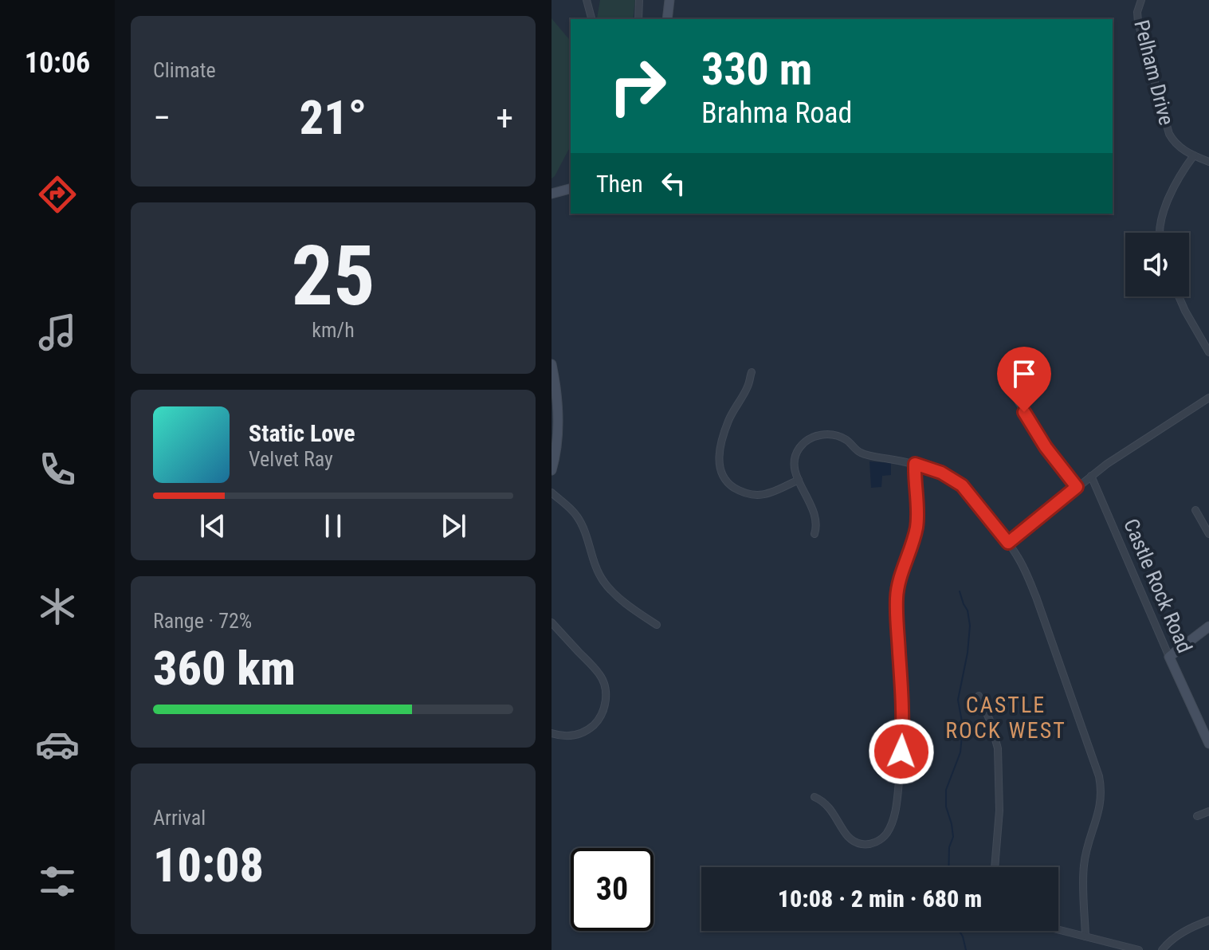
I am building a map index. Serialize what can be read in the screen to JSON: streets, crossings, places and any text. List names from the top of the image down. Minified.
{"streets":{"street":["Pelham Drive","Castle Rock Road"]},"districts":["CASTLE ROCK WEST"],"page":{"tabs":"10:06","tile":["Climate",["25","km/h"],["Range · 72%","360 km"],["Arrival","10:08"]],"turn":["330 m","Brahma Road"],"heat":["−","21°","+"],"then":"Then","song":["Static Love","Velvet Ray"],"limit":"30","trip":"10:08 · 2 min · 680 m"}}
